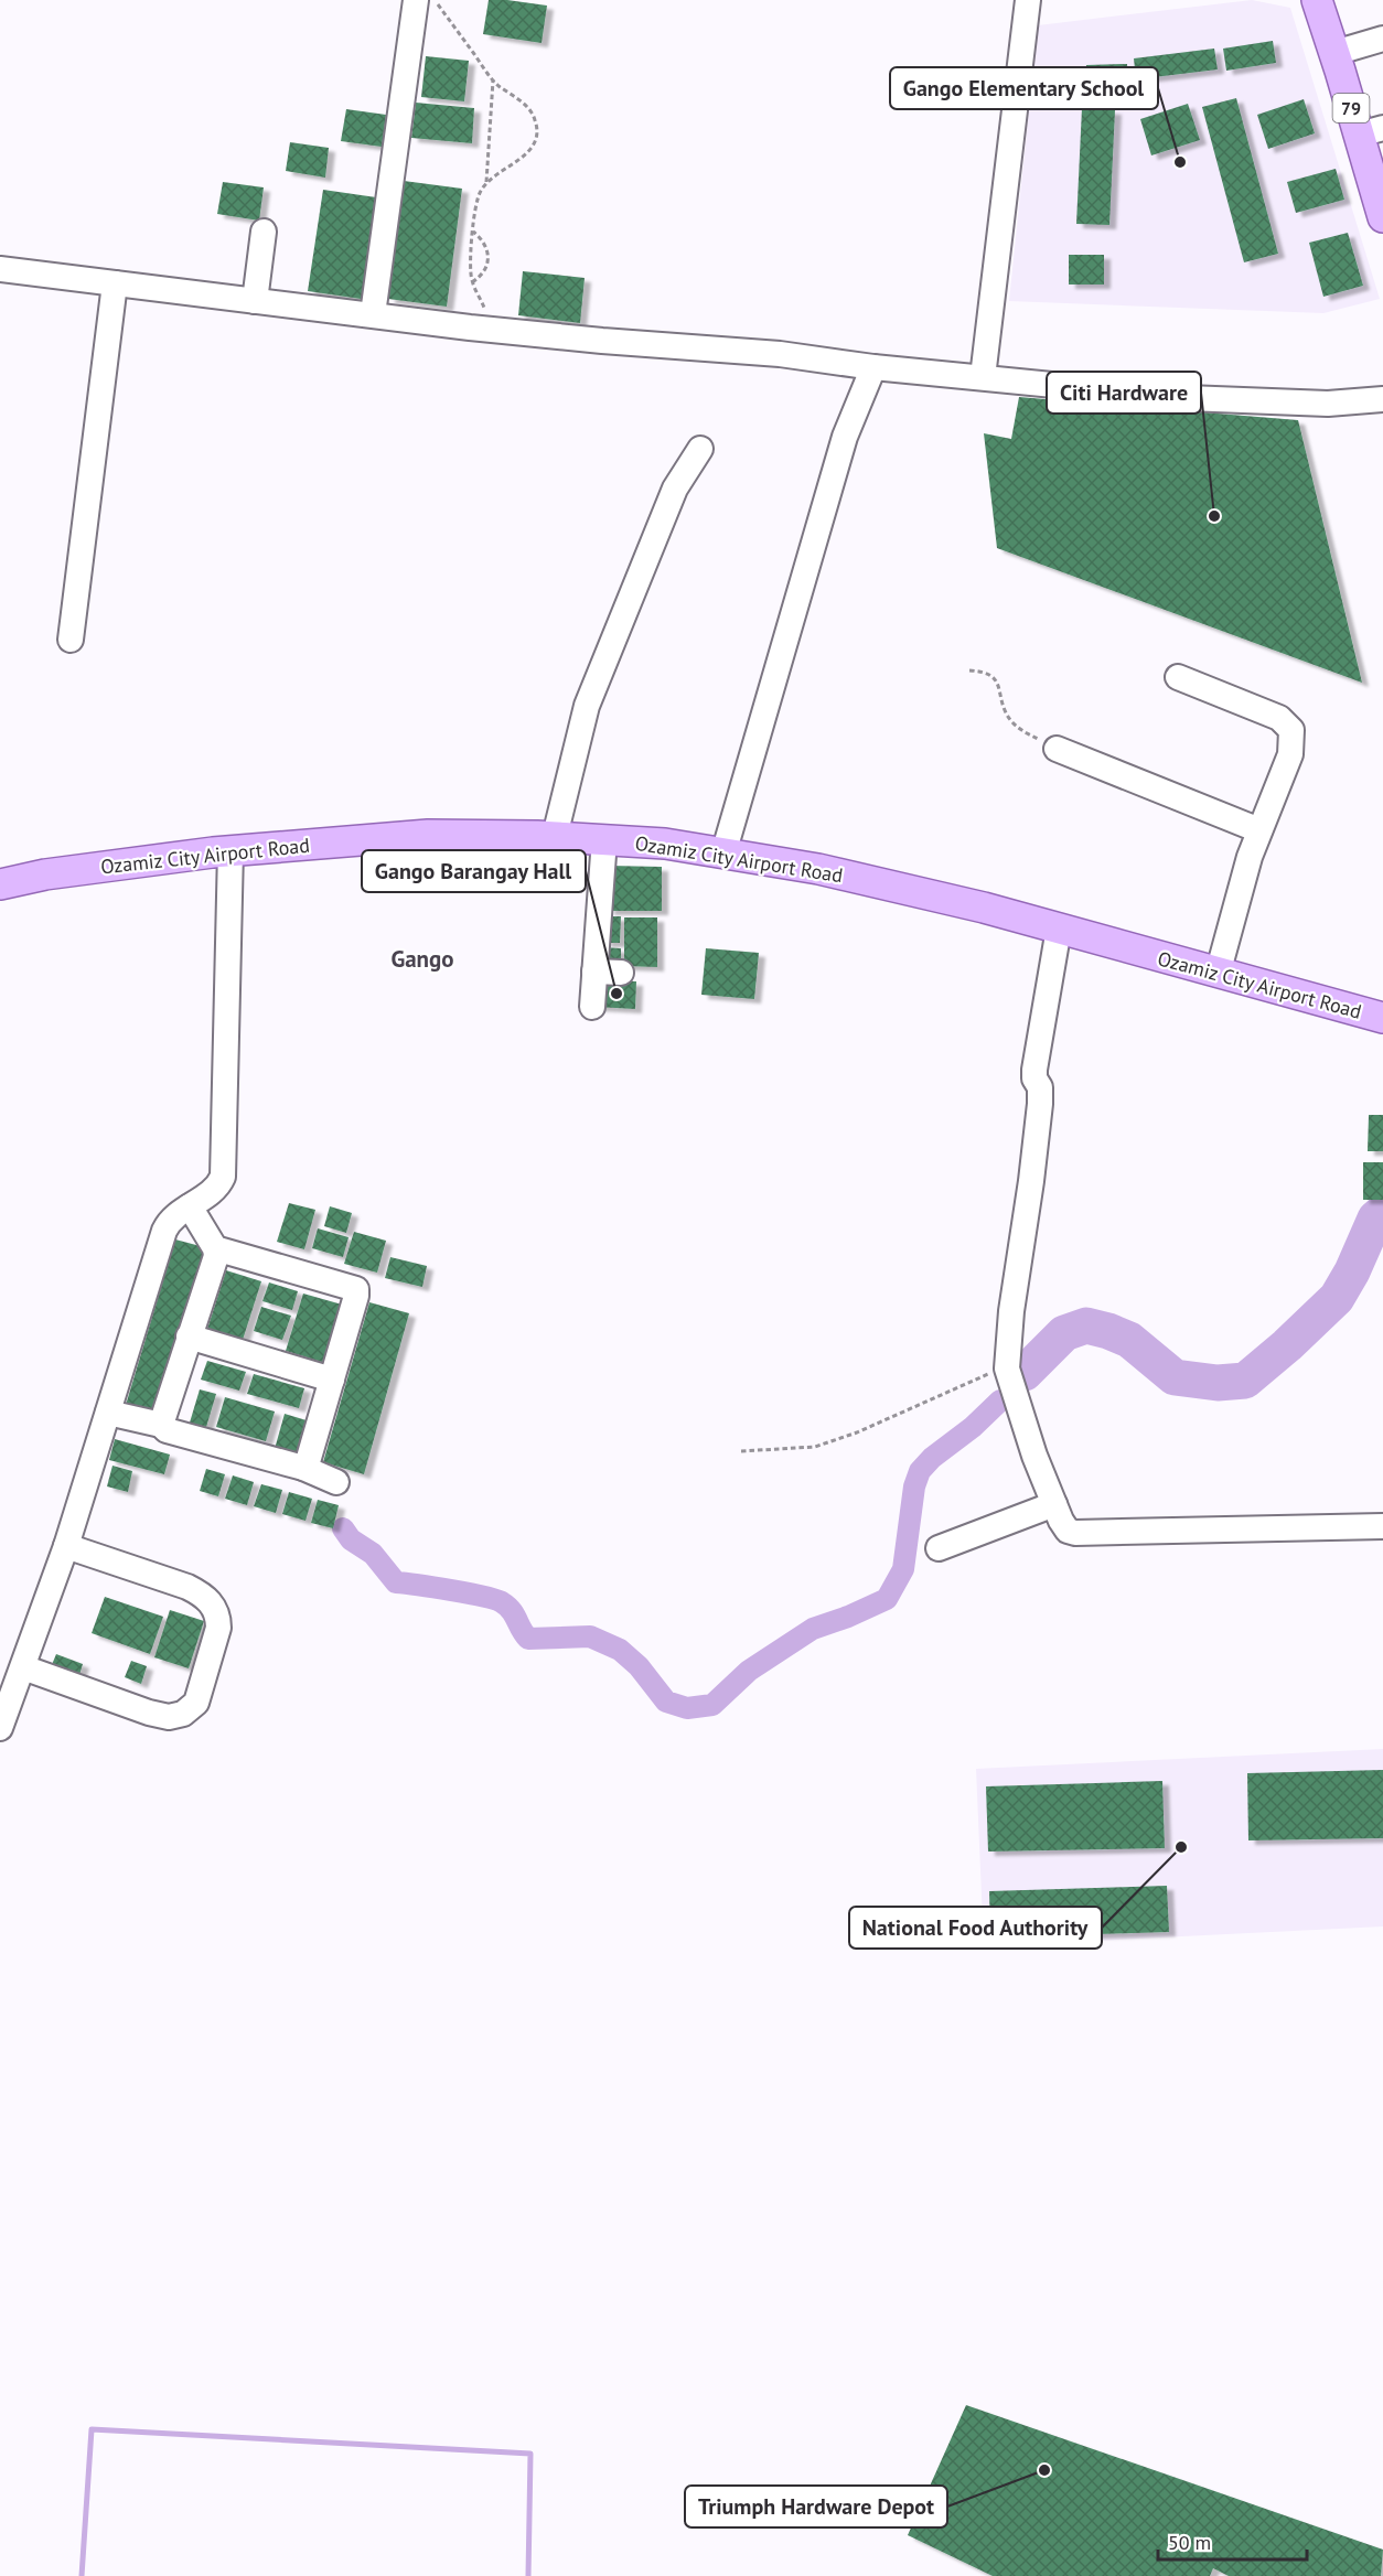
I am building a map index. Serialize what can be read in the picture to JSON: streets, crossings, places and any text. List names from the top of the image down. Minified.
{"streets":{"main road":["79","Ozamiz City Airport Road"]},"districts":["Gango"],"places":["Gango Elementary School","Citi Hardware","Gango Barangay Hall","National Food Authority","Triumph Hardware Depot"],"scale_bar":"50 m"}
